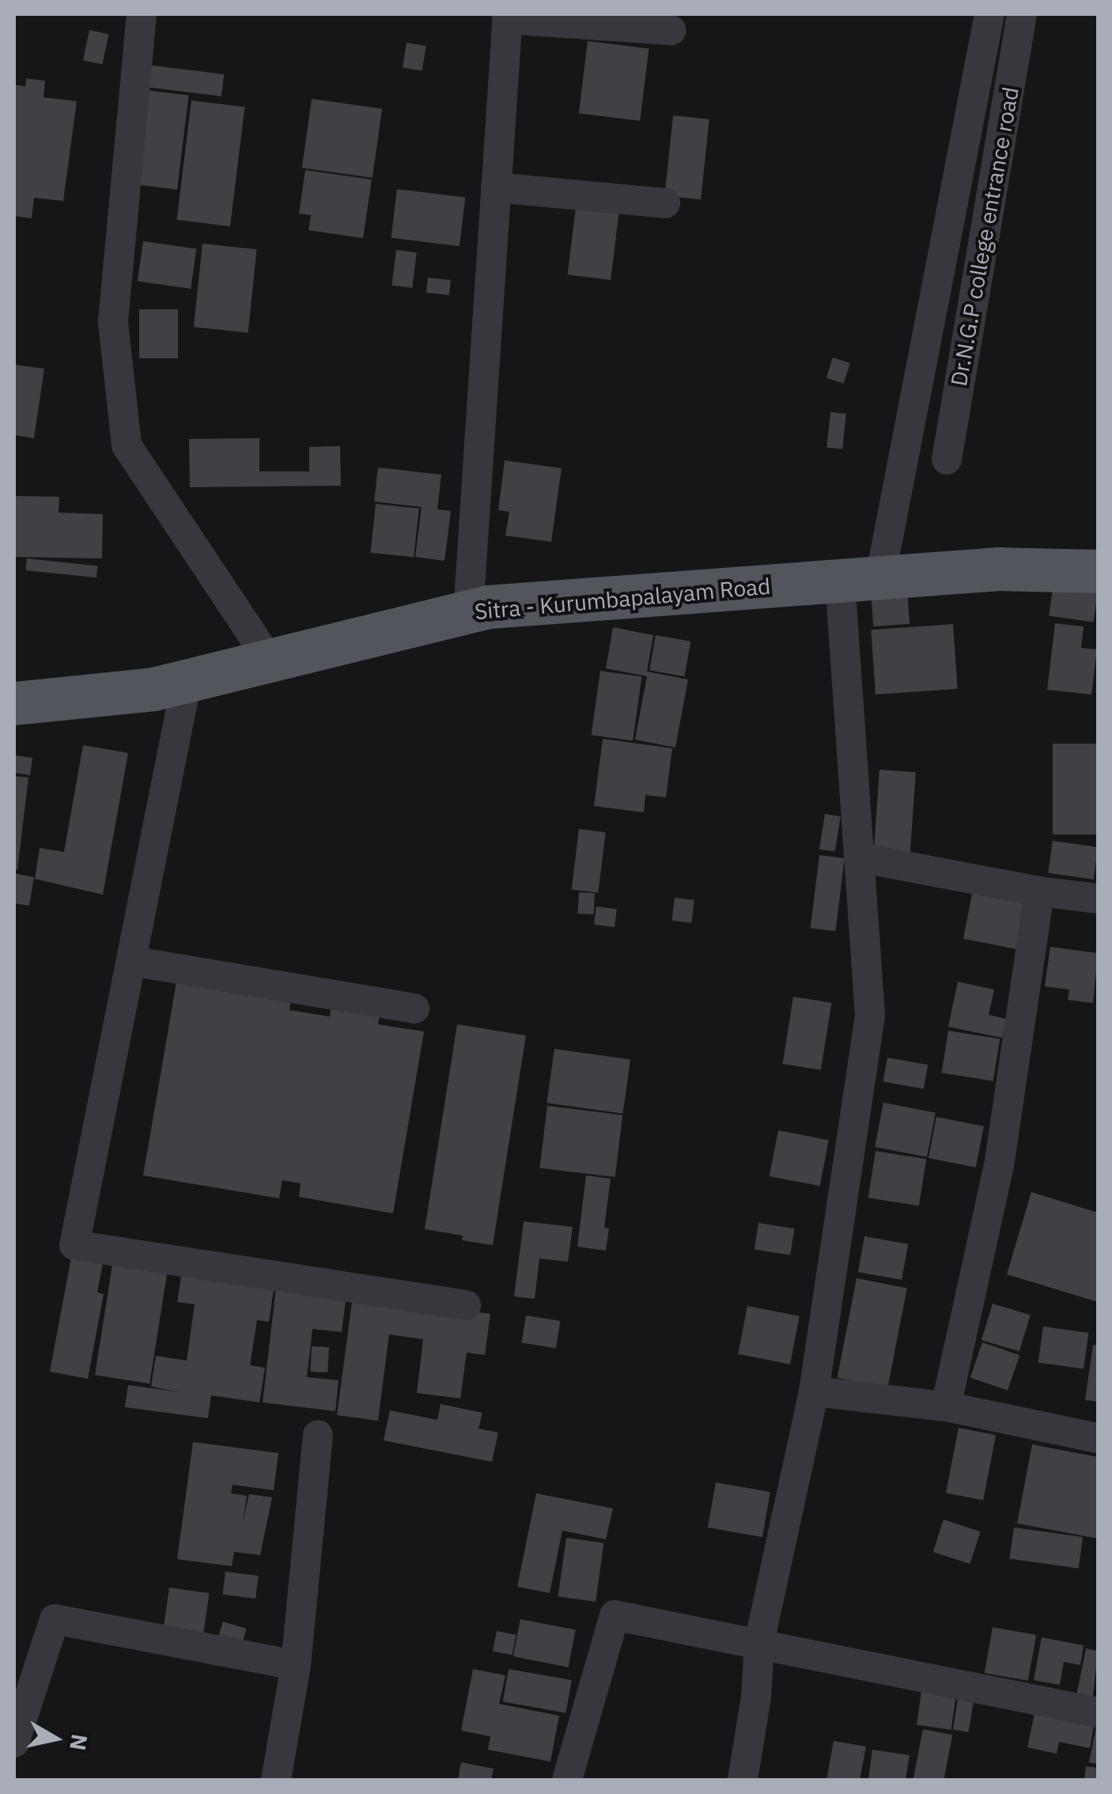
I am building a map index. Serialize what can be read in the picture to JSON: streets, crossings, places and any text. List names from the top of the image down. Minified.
{"streets":{"main road":["Sitra - Kurumbapalayam Road"],"street":["Dr.N.G.P college entrance road"]},"north":"right"}
